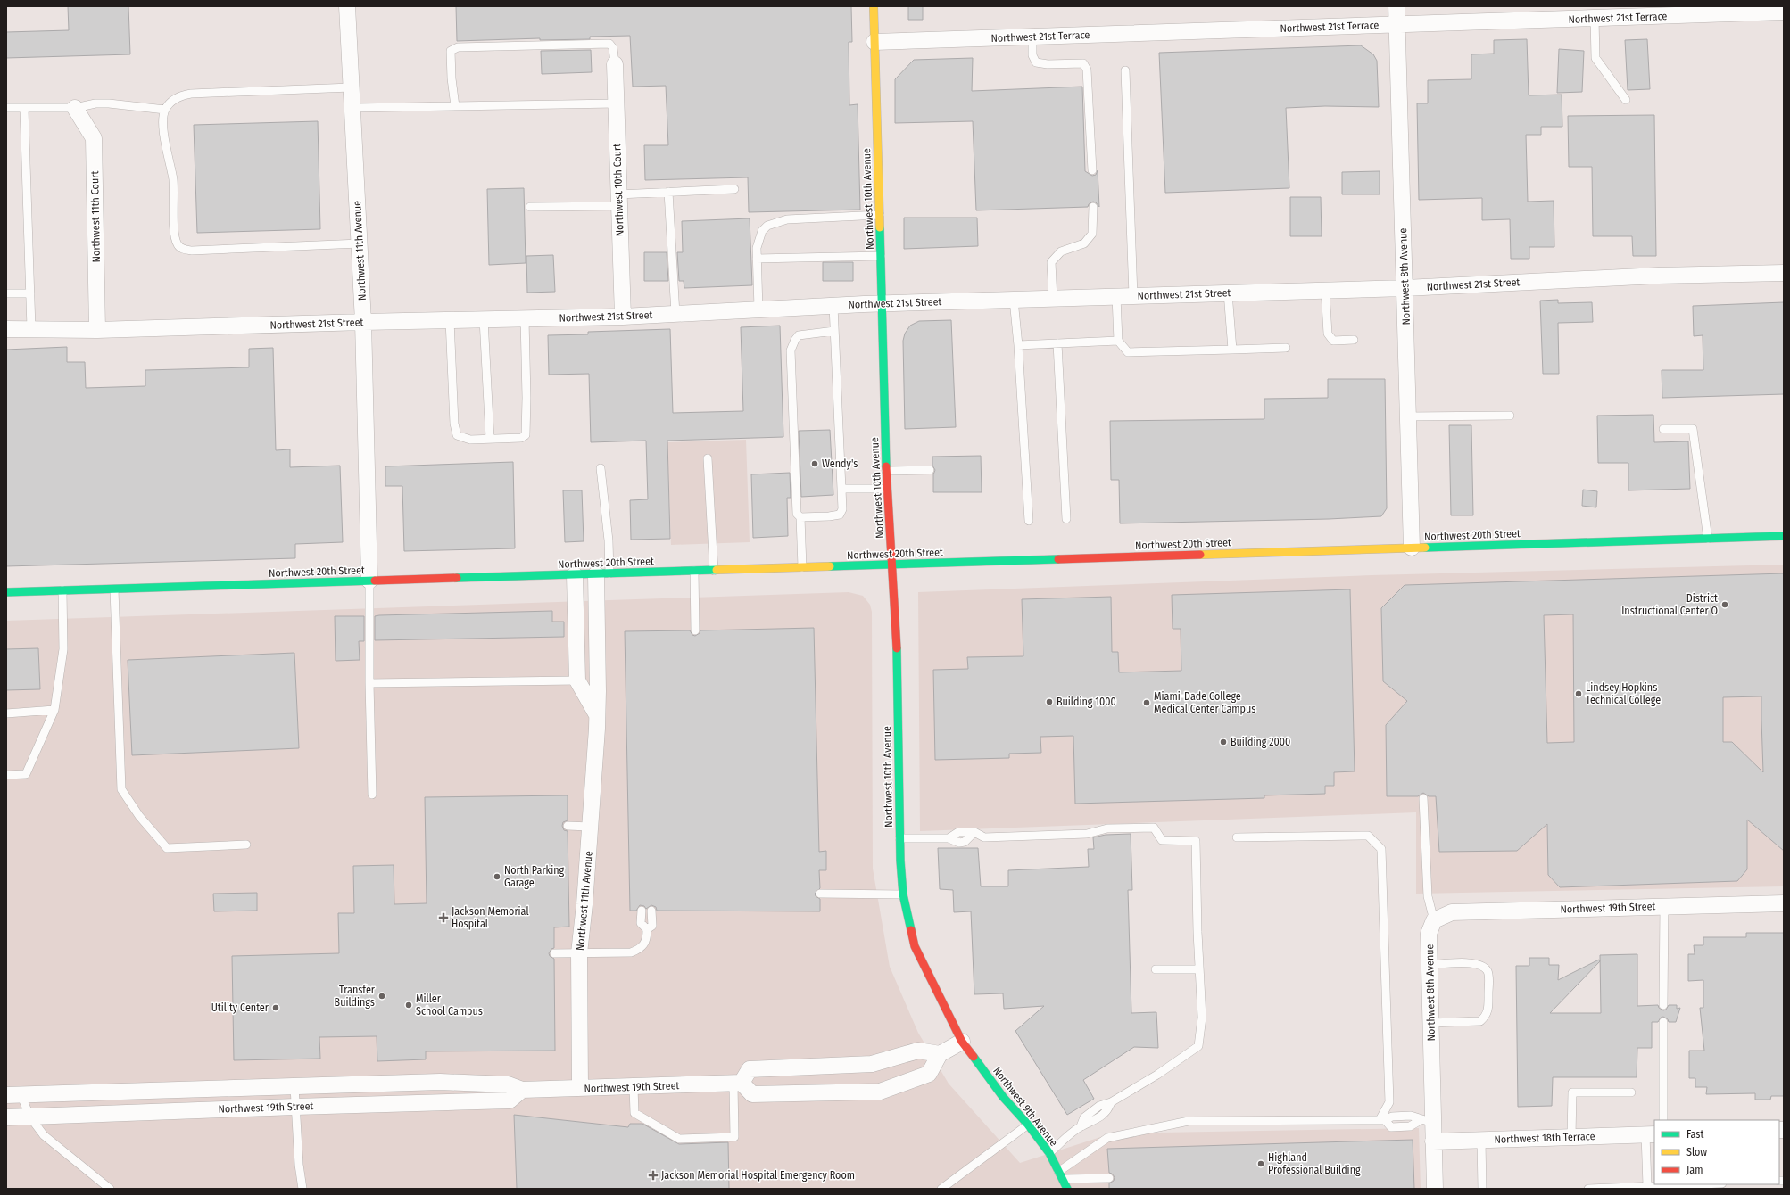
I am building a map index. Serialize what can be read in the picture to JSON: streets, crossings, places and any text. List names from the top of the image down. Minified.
{"streets":{"main road":["Northwest 10th Avenue","Northwest 20th Street","Northwest 9th Avenue"],"street":["Northwest 21st Terrace","Northwest 10th Court","Northwest 11th Court","Northwest 11th Avenue","Northwest 8th Avenue","Northwest 21st Street","Northwest 19th Street","Northwest 18th Terrace"]},"crossings":[["Northwest 21st Terrace","Northwest 10th Avenue"],["Northwest 21st Terrace","Northwest 8th Avenue"],["Northwest 10th Court","Northwest 21st Street"],["Northwest 10th Avenue","Northwest 21st Street"],["Northwest 10th Avenue","Northwest 20th Street"],["Northwest 10th Avenue","Northwest 9th Avenue"],["Northwest 11th Court","Northwest 21st Street"],["Northwest 11th Avenue","Northwest 21st Street"],["Northwest 11th Avenue","Northwest 20th Street"],["Northwest 11th Avenue","Northwest 19th Street"],["Northwest 8th Avenue","Northwest 21st Street"],["Northwest 8th Avenue","Northwest 20th Street"],["Northwest 8th Avenue","Northwest 19th Street"],["Northwest 8th Avenue","Northwest 18th Terrace"]],"places":{"other":["Wendy's","District Instructional Center O","Lindsey Hopkins Technical College","Building 1000","Miami-Dade College Medical Center Campus","Building 2000","North Parking Garage","Transfer Buildings","Miller School Campus","Utility Center","Highland Professional Building"],"health":["Jackson Memorial Hospital","Jackson Memorial Hospital Emergency Room"]},"legend":["Fast","Slow","Jam"]}
